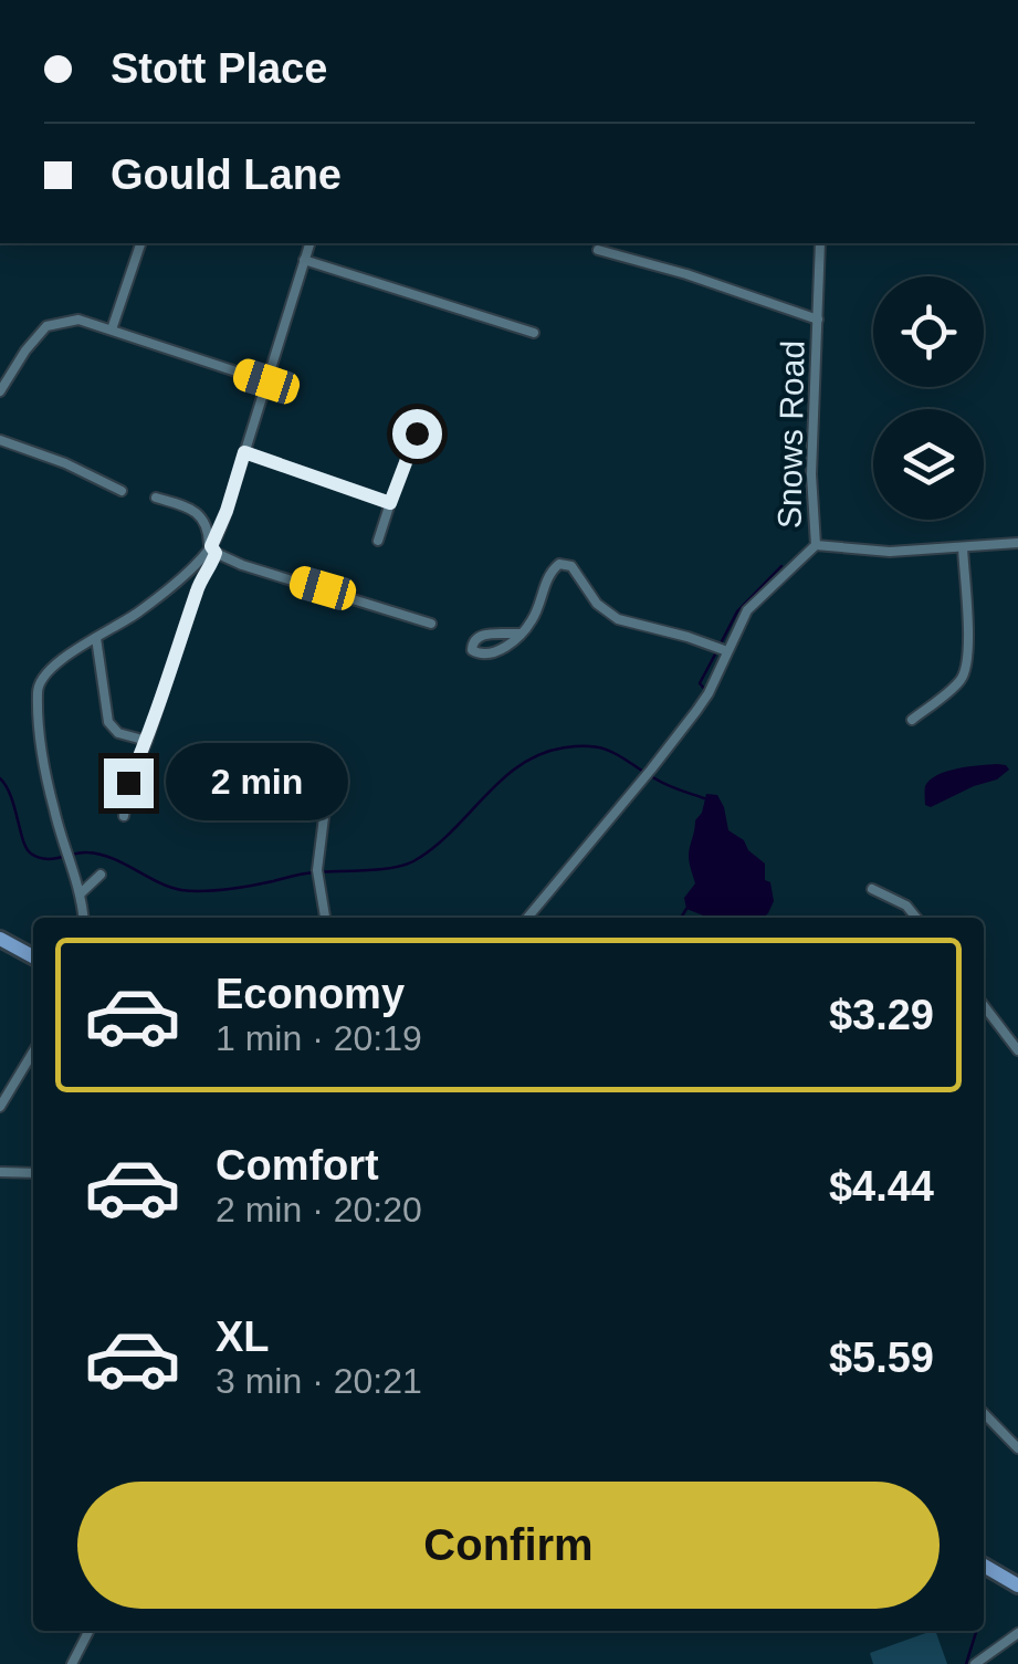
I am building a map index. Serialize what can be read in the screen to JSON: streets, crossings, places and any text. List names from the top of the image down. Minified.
{"streets":{"street":["Snows Road"]},"page":{"banner":["Stott Place","Gould Lane"],"bubble":"2 min","list":[{"name":"Economy","note":"1 min · 20:19","value":"$3.29"},{"name":"Comfort","note":"2 min · 20:20","value":"$4.44"},{"name":"XL","note":"3 min · 20:21","value":"$5.59"}],"buttons":"Confirm"}}
